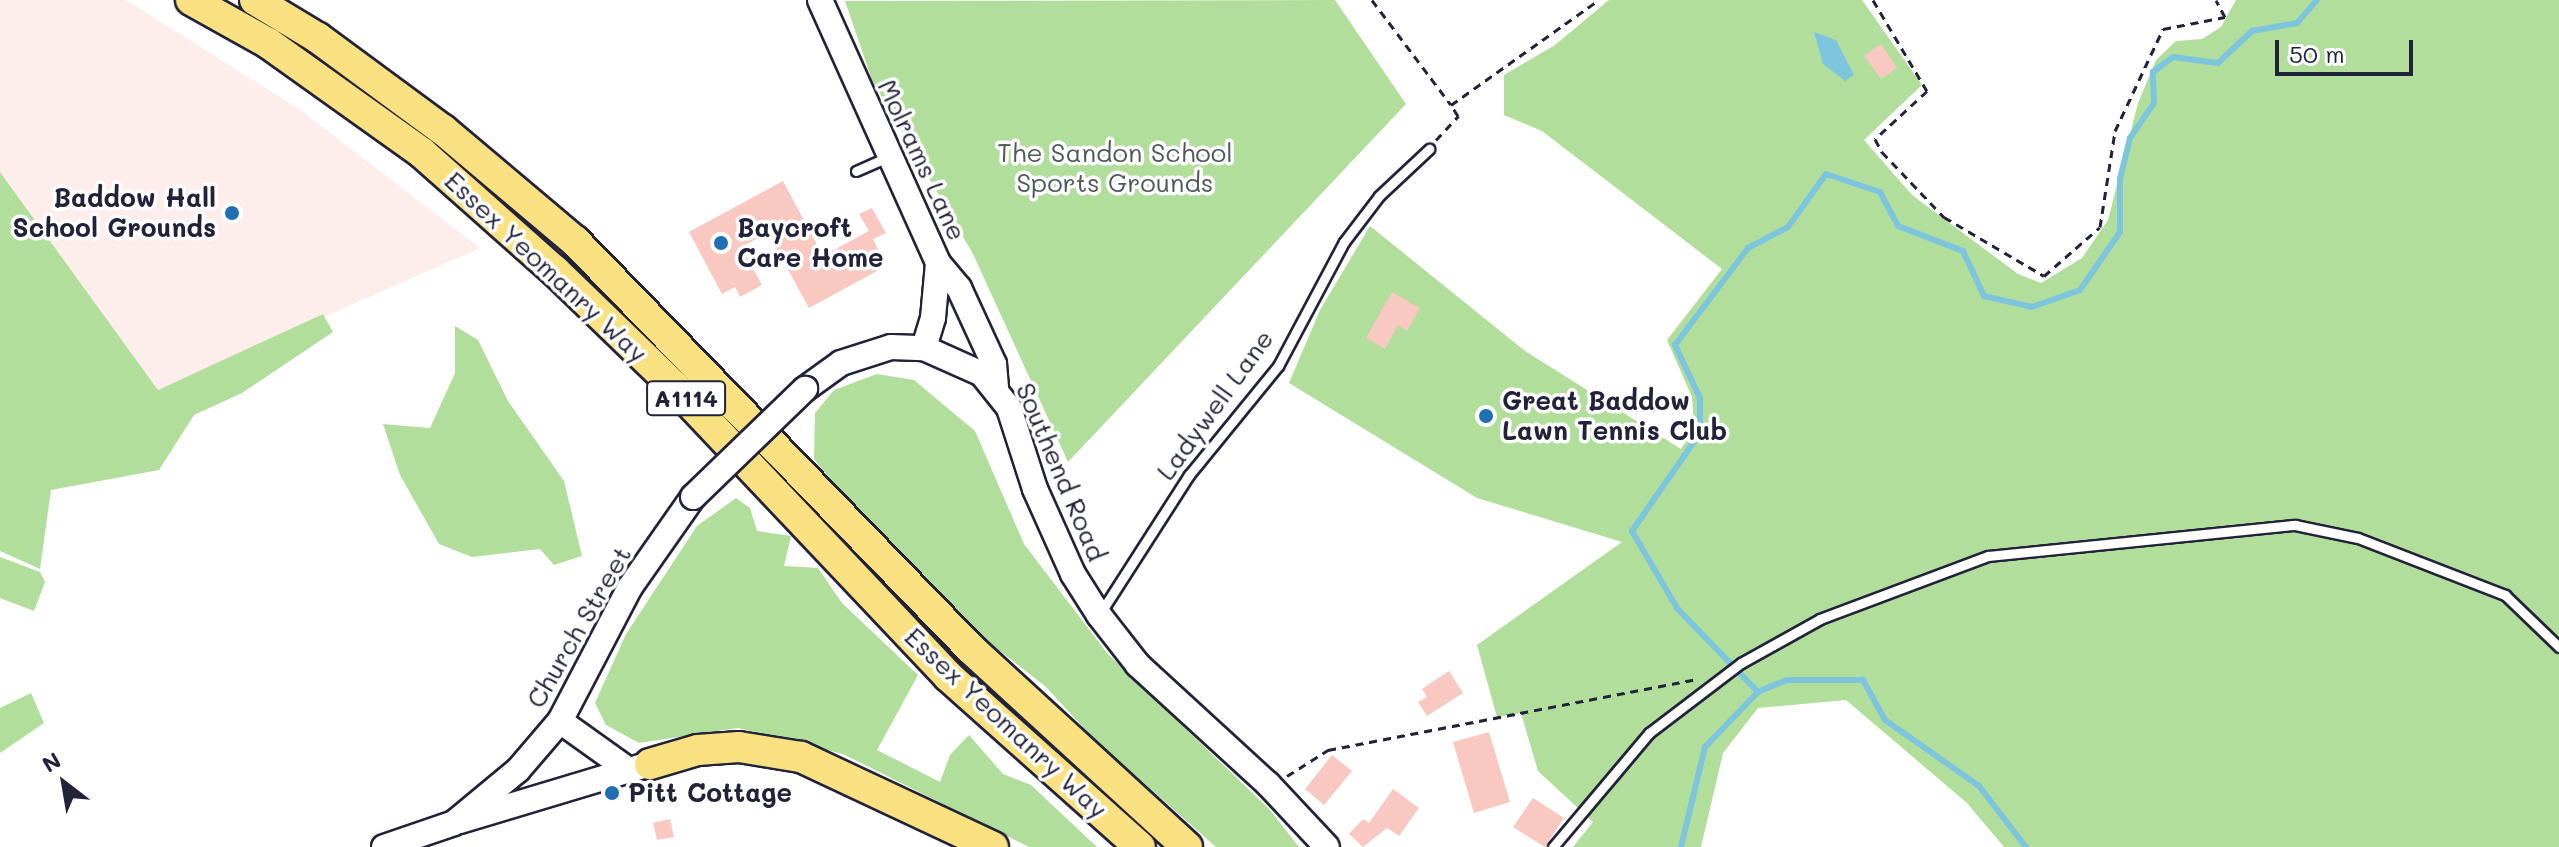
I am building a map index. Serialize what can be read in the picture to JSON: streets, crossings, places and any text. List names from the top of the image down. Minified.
{"streets":{"main road":["Essex Yeomanry Way","A1114"],"street":["Molrams Lane","Southend Road","Church Street"],"lane":["Ladywell Lane"]},"crossings":[["Molrams Lane","Southend Road"],["Ladywell Lane","Southend Road"],["Southend Road","Church Street"]],"parks":["The Sandon School Sports Grounds"],"places":["Baddow Hall School Grounds","Baycroft Care Home","Great Baddow Lawn Tennis Club","Pitt Cottage"],"scale_bar":"50 m","north":"top left"}
